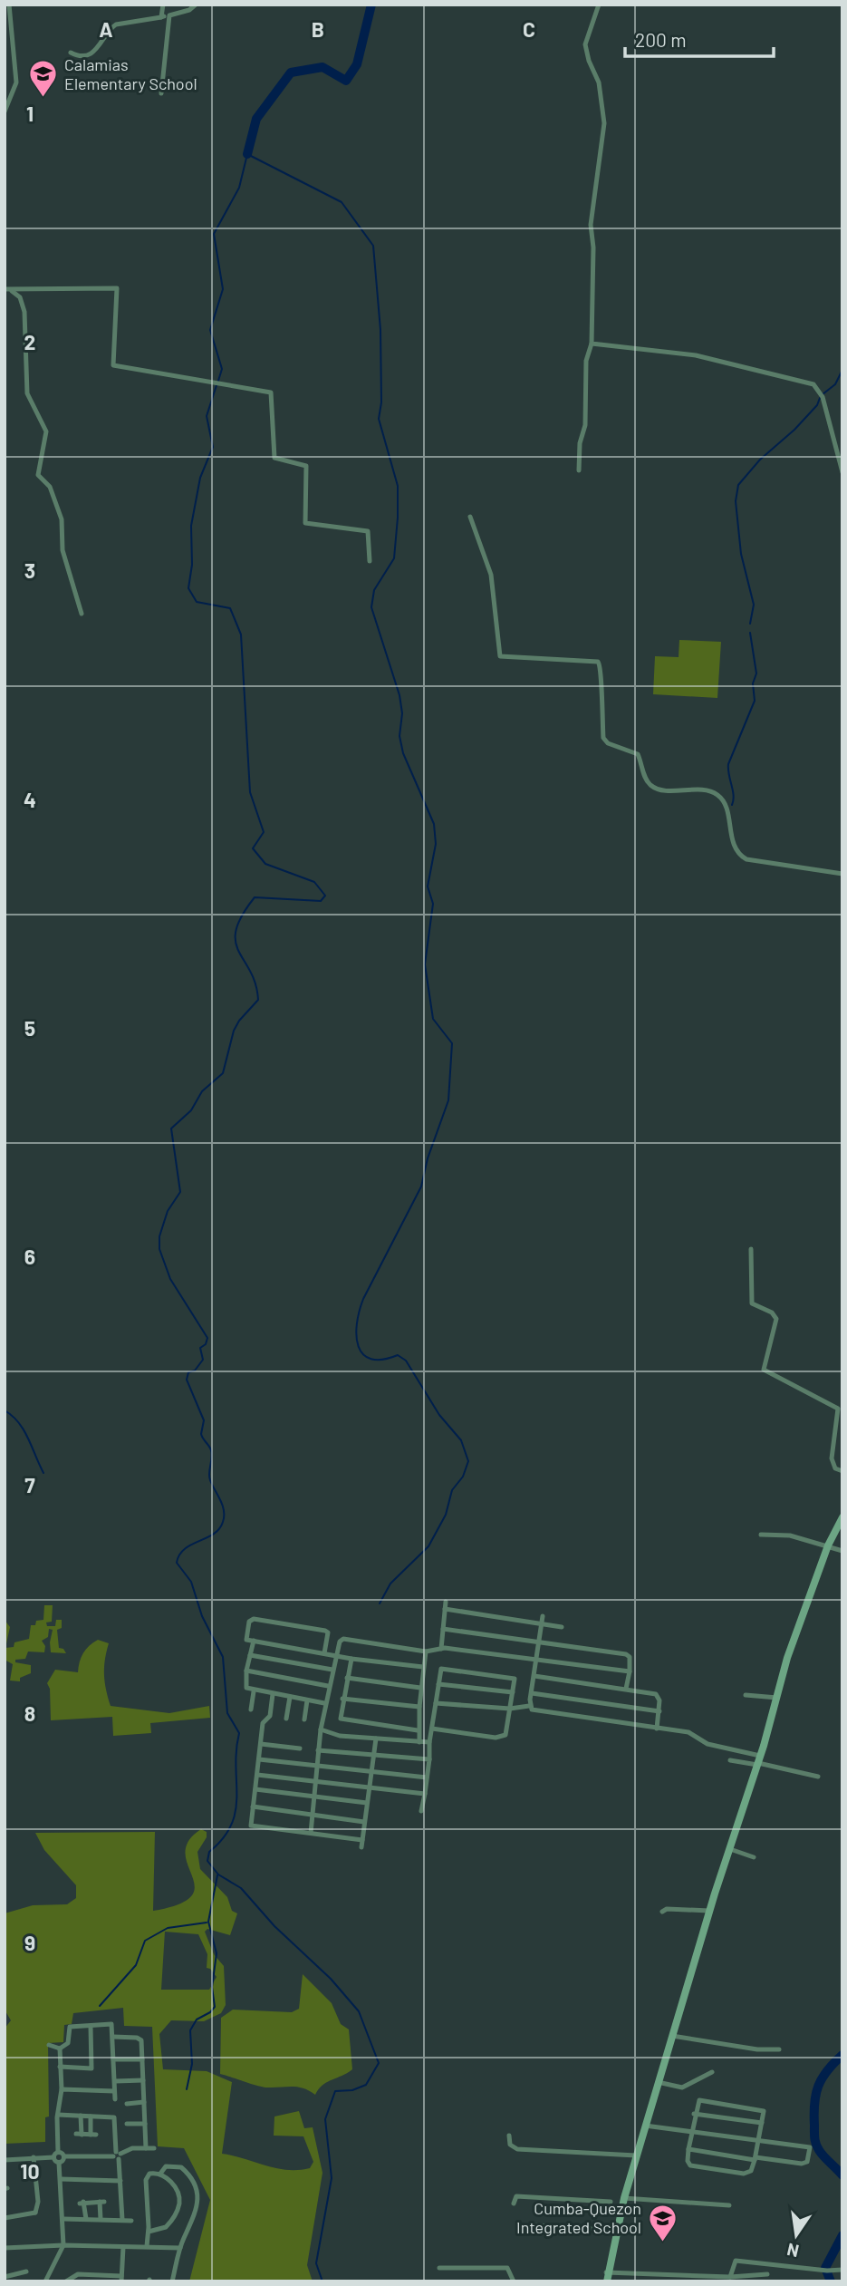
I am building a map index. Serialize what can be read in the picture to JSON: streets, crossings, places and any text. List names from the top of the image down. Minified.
{"places":{"school or university":["Calamias Elementary School","Cumba-Quezon Integrated School"]},"scale_bar":"200 m","north":"bottom","grid":{"columns":["A","B","C"],"rows":["1","2","3","4","5","6","7","8","9","10"]}}
